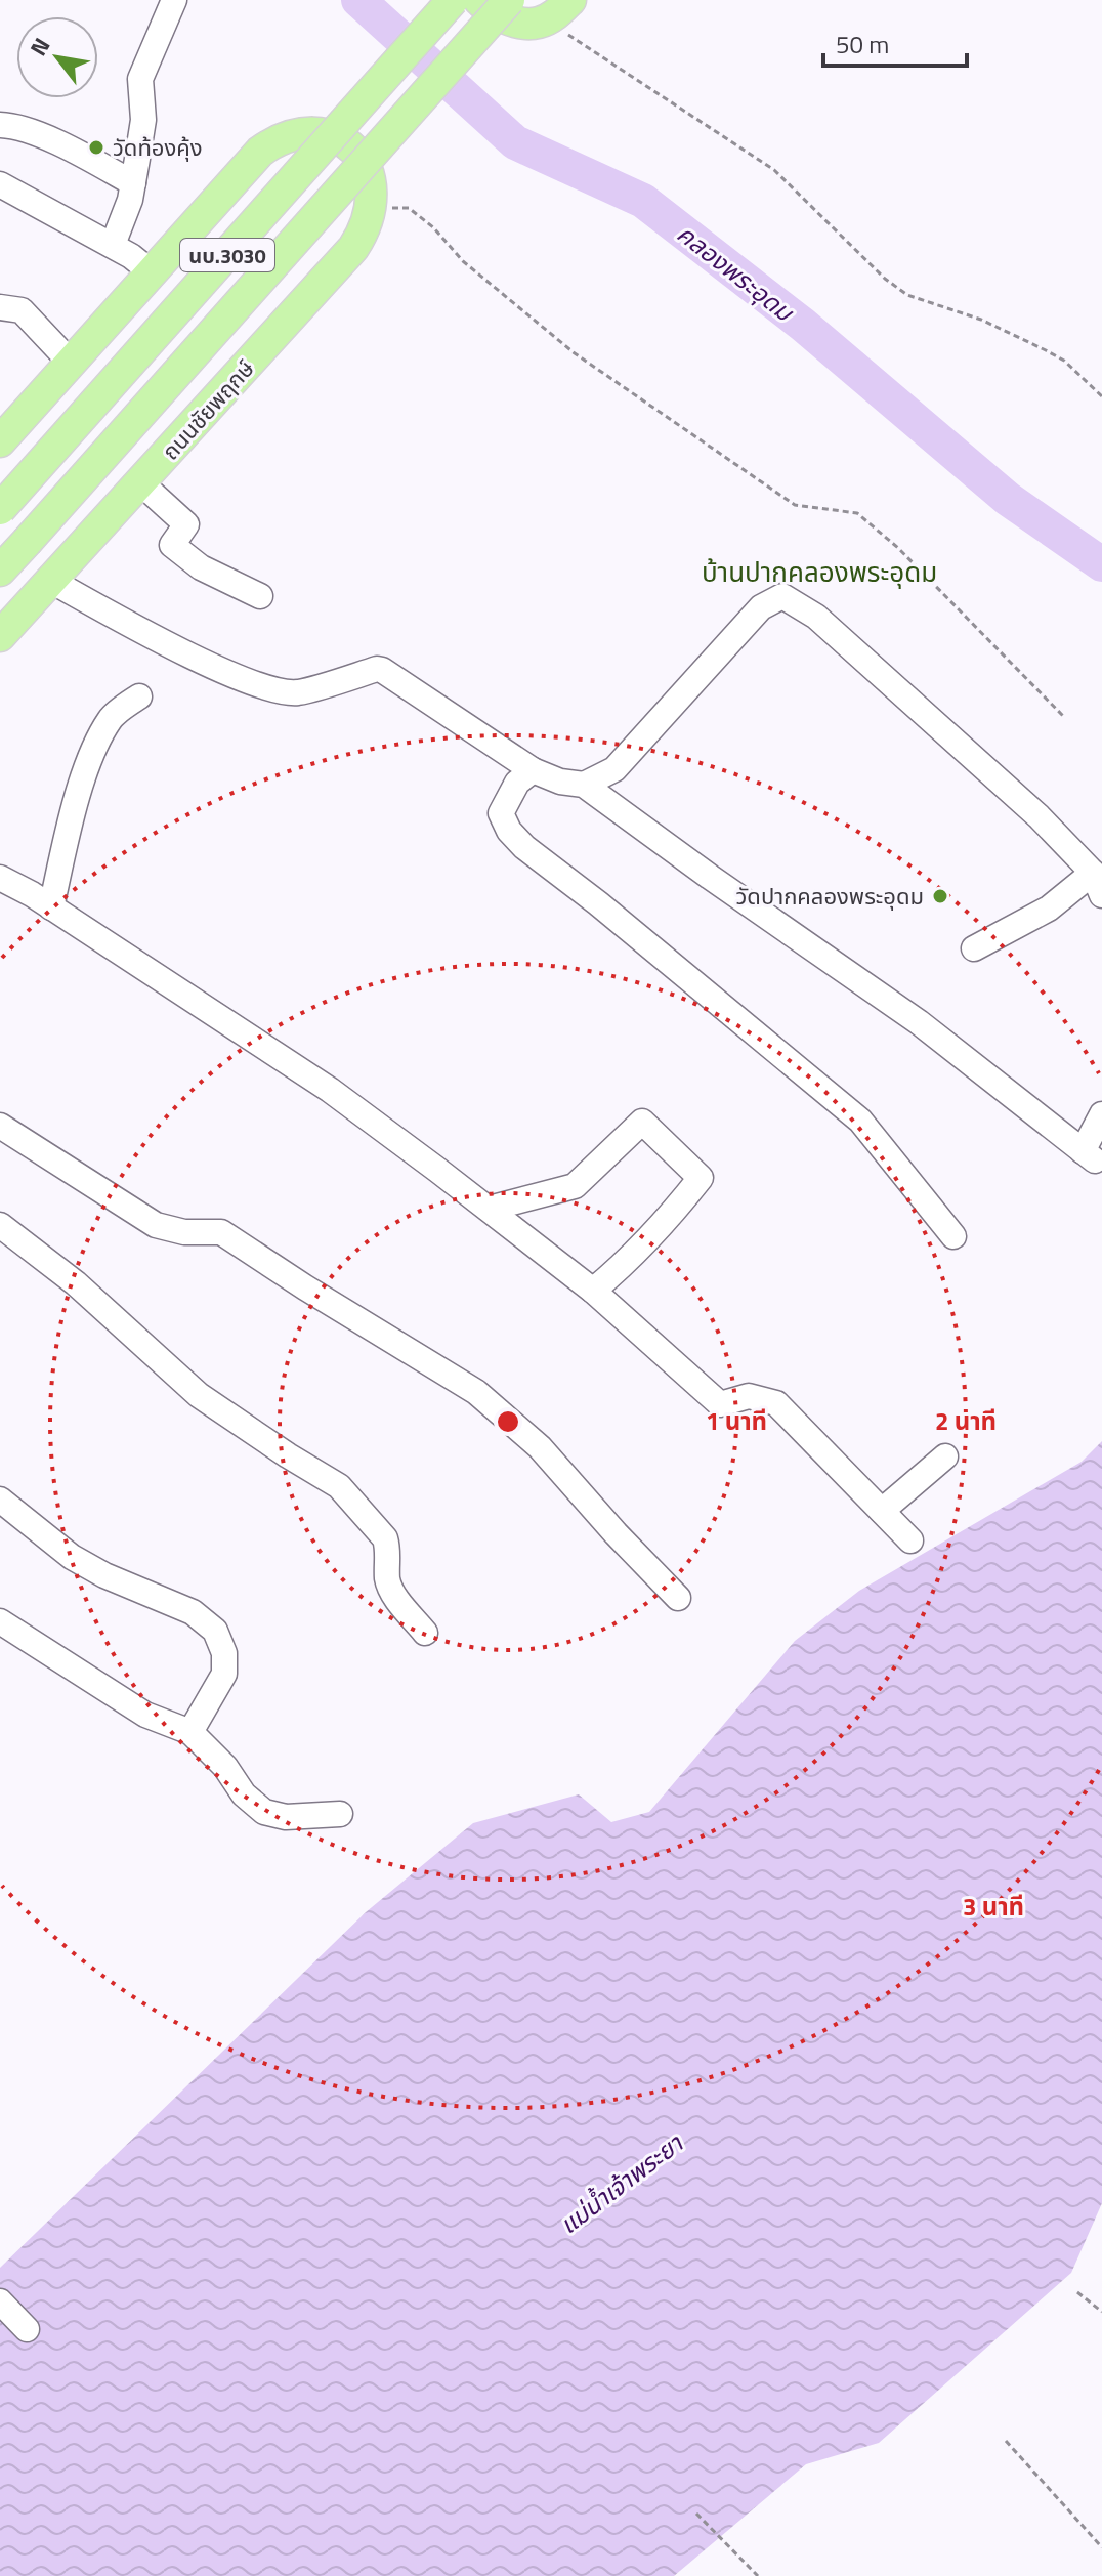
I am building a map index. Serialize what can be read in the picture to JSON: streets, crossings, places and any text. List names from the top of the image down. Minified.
{"streets":{"main road":["นบ.3030","ถนนชัยพฤกษ์"]},"districts":["บ้านปากคลองพระอุดม"],"water":["คลองพระอุดม","แม่น้ำเจ้าพระยา"],"places":["วัดท้องคุ้ง","วัดปากคลองพระอุดม"],"scale_bar":"50 m","north":"top left","rings":["1 นาที","2 นาที","3 นาที"]}
